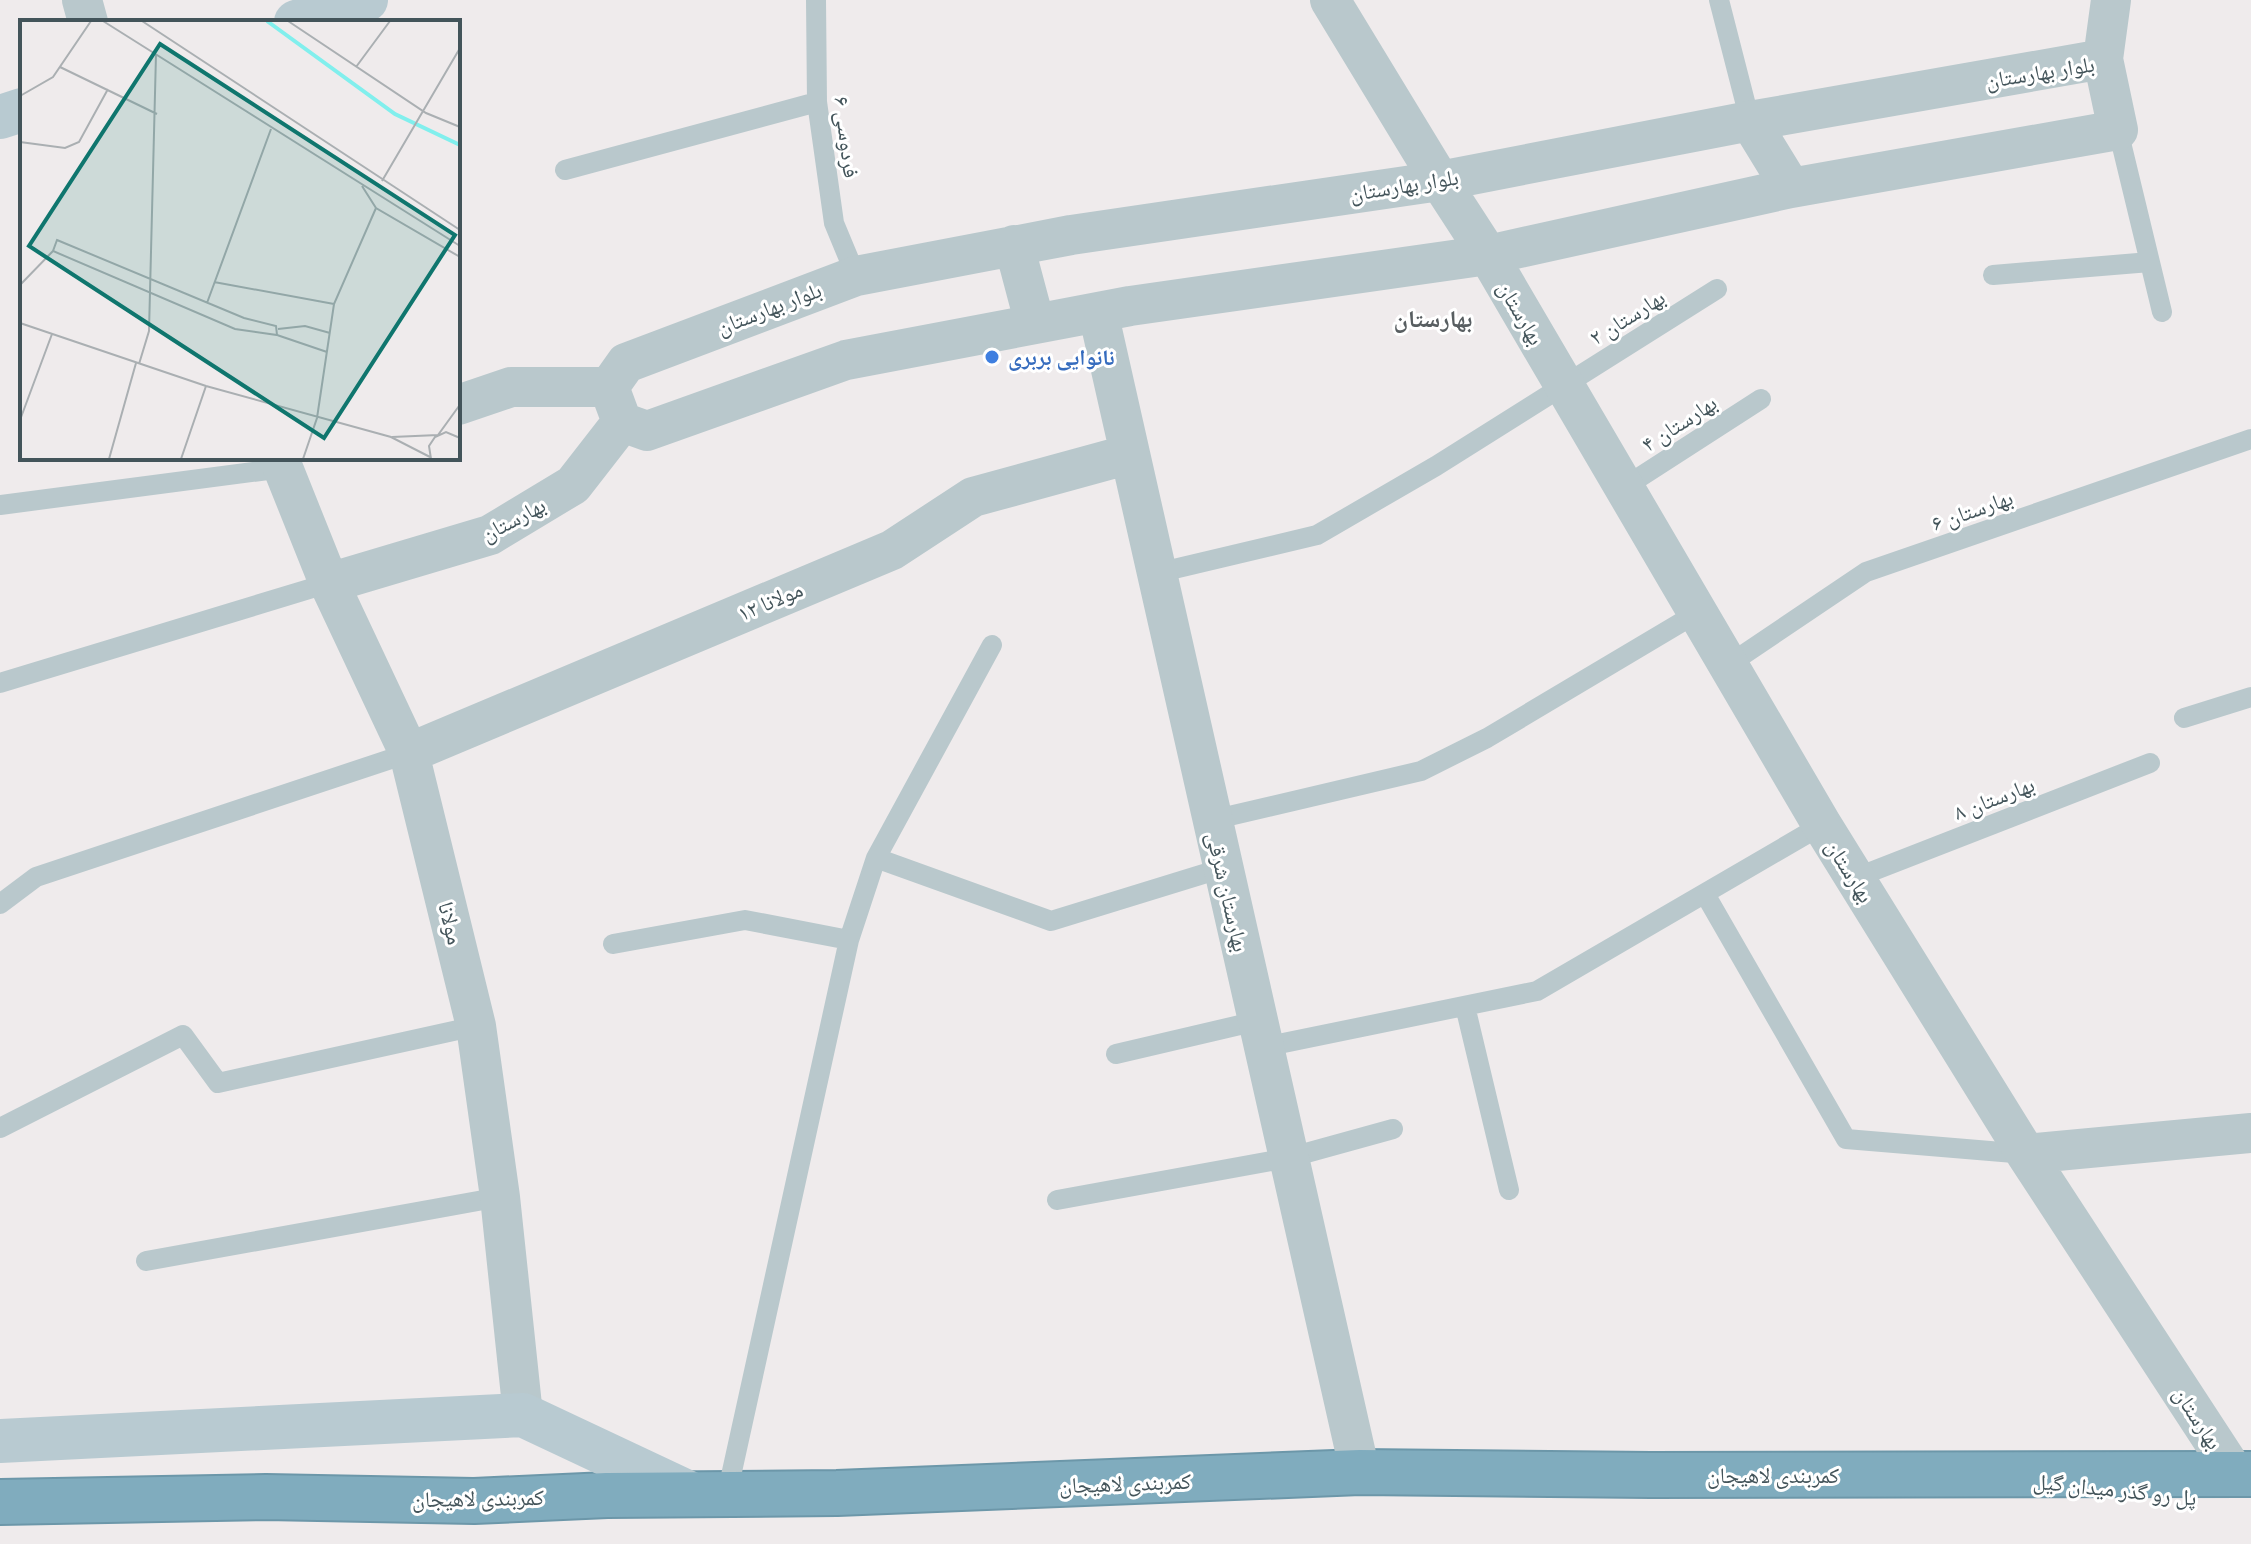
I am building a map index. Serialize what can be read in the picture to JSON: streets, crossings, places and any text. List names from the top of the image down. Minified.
{"streets":{"highway":["کمربندی لاهیجان"],"street":["بلوار بهارستان","بهارستان","مولانا ۱۲","بهارستان شرقی","مولانا"],"lane":["فردوسی ۶","بهارستان ۲","بهارستان ۴","بهارستان ۶","بهارستان ۸"]},"crossings":[["بلوار بهارستان","فردوسی ۶"],["بلوار بهارستان","بهارستان"],["بهارستان","بهارستان ۲"],["بهارستان","بهارستان ۴"],["بهارستان","بهارستان ۶"],["بهارستان","بهارستان ۸"],["بهارستان","مولانا"],["بهارستان","کمربندی لاهیجان"],["بهارستان ۲","بهارستان شرقی"],["مولانا ۱۲","بهارستان شرقی"],["مولانا ۱۲","مولانا"],["بهارستان شرقی","کمربندی لاهیجان"]],"districts":["بهارستان"],"places":["نانوایی بربری"]}
